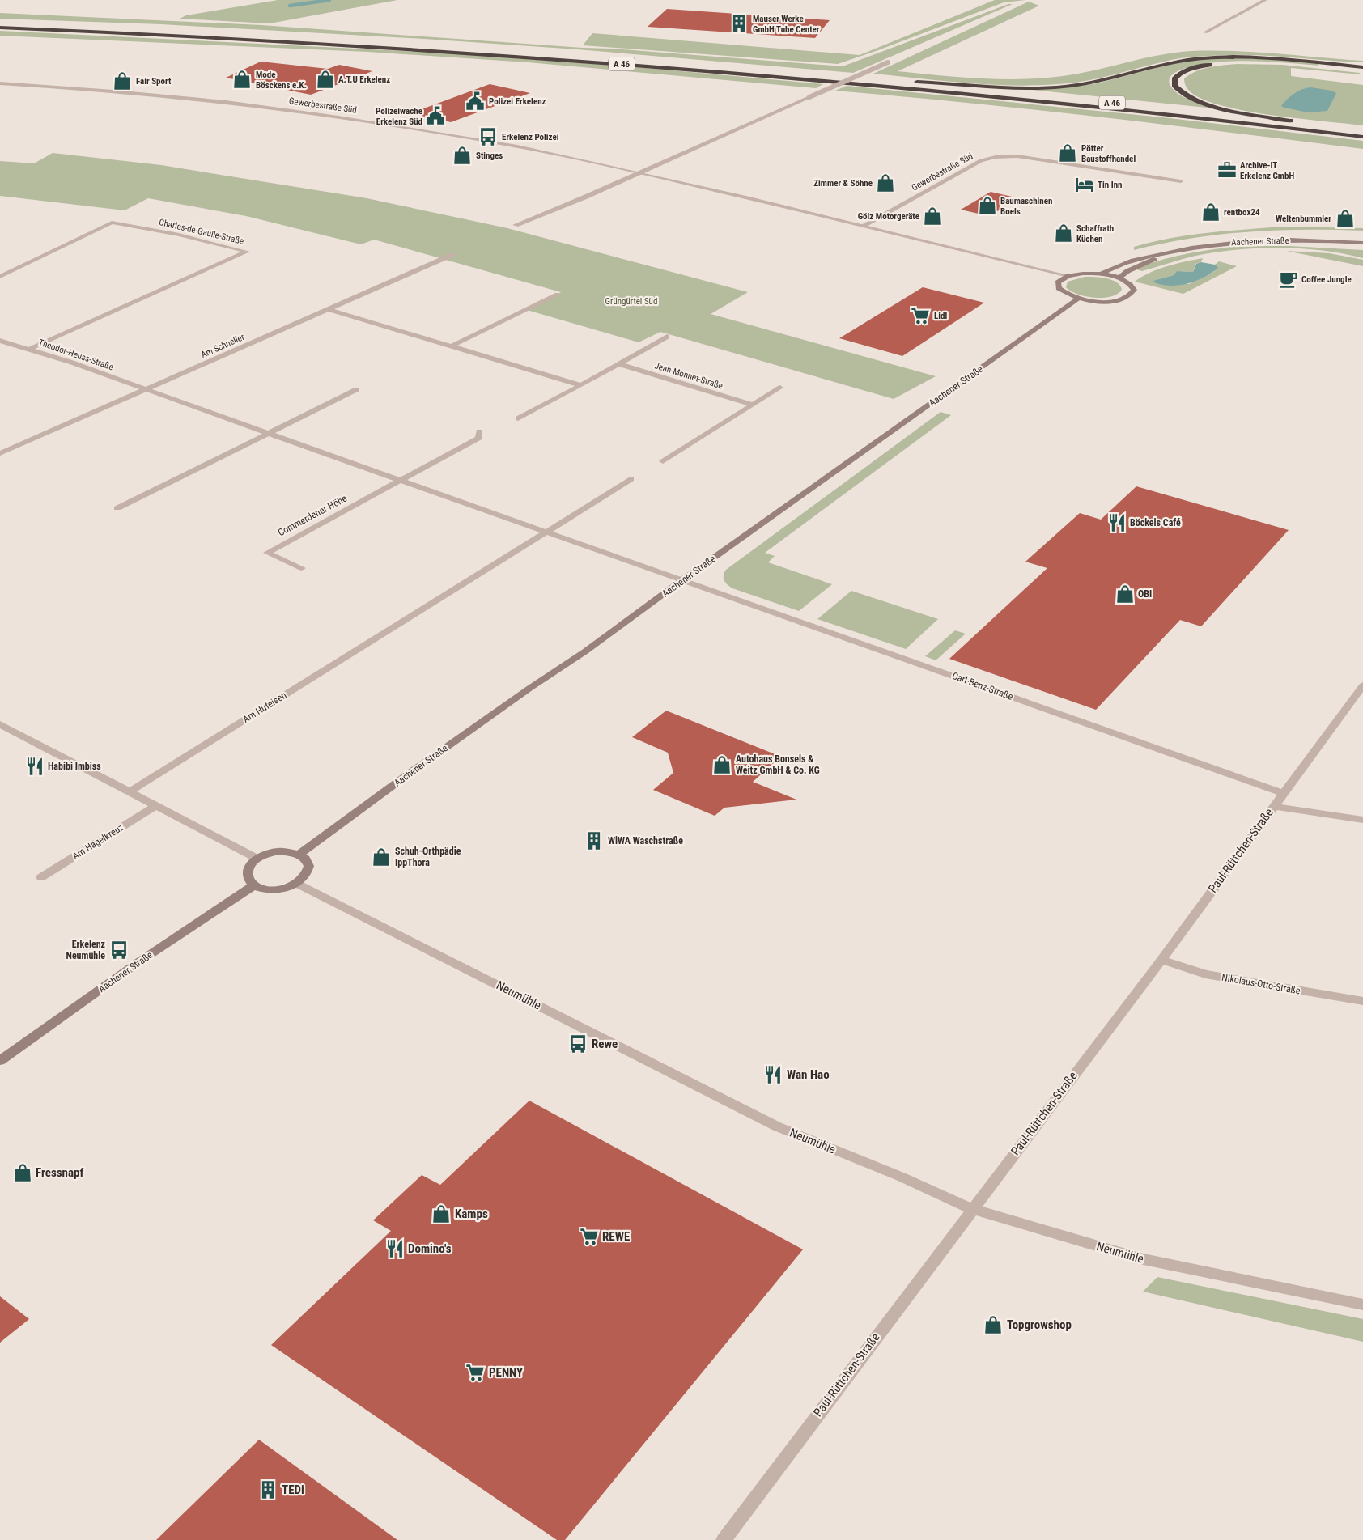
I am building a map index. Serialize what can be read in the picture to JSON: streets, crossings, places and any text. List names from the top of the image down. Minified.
{"streets":{"highway":["A 46"],"main road":["Aachener Straße"],"street":["Gewerbestraße Süd","Charles-de-Gaulle-Straße","Am Schneller","Theodor-Heuss-Straße","Jean-Monnet-Straße","Commerdener Höhe","Carl-Benz-Straße","Am Hufeisen","Am Hagelkreuz","Paul-Rüttchen-Straße","Nikolaus-Otto-Straße","Neumühle"]},"crossings":[["Gewerbestraße Süd","Aachener Straße"],["Charles-de-Gaulle-Straße","Theodor-Heuss-Straße"],["Aachener Straße","Carl-Benz-Straße"],["Aachener Straße","Neumühle"],["Am Schneller","Theodor-Heuss-Straße"],["Carl-Benz-Straße","Paul-Rüttchen-Straße"],["Paul-Rüttchen-Straße","Nikolaus-Otto-Straße"],["Paul-Rüttchen-Straße","Neumühle"]],"parks":["Grüngürtel Süd"],"places":{"building":["Mauser Werke GmbH Tube Center","WiWA Waschstraße","TEDi"],"shop":["Mode Bösckens e.K.","A.T.U Erkelenz","Fair Sport","Pötter Baustoffhandel","Stinges","Zimmer & Söhne","Baumaschinen Boels","rentbox24","Gölz Motorgeräte","Weltenbummler","Schaffrath Küchen","OBI","Autohaus Bonsels & Weitz GmbH & Co. KG","Schuh-Orthpädie IppThora","Fressnapf","Kamps","Topgrowshop"],"public building":["Polizei Erkelenz","Polizeiwache Erkelenz Süd"],"bus stop":["Erkelenz Polizei","Erkelenz Neumühle","Rewe"],"office":["Archive-IT Erkelenz GmbH"],"hotel":["Tin Inn"],"cafe":["Coffee Jungle"],"supermarket":["Lidl","REWE","PENNY"],"restaurant":["Böckels Café","Habibi Imbiss","Wan Hao","Domino's"]}}
